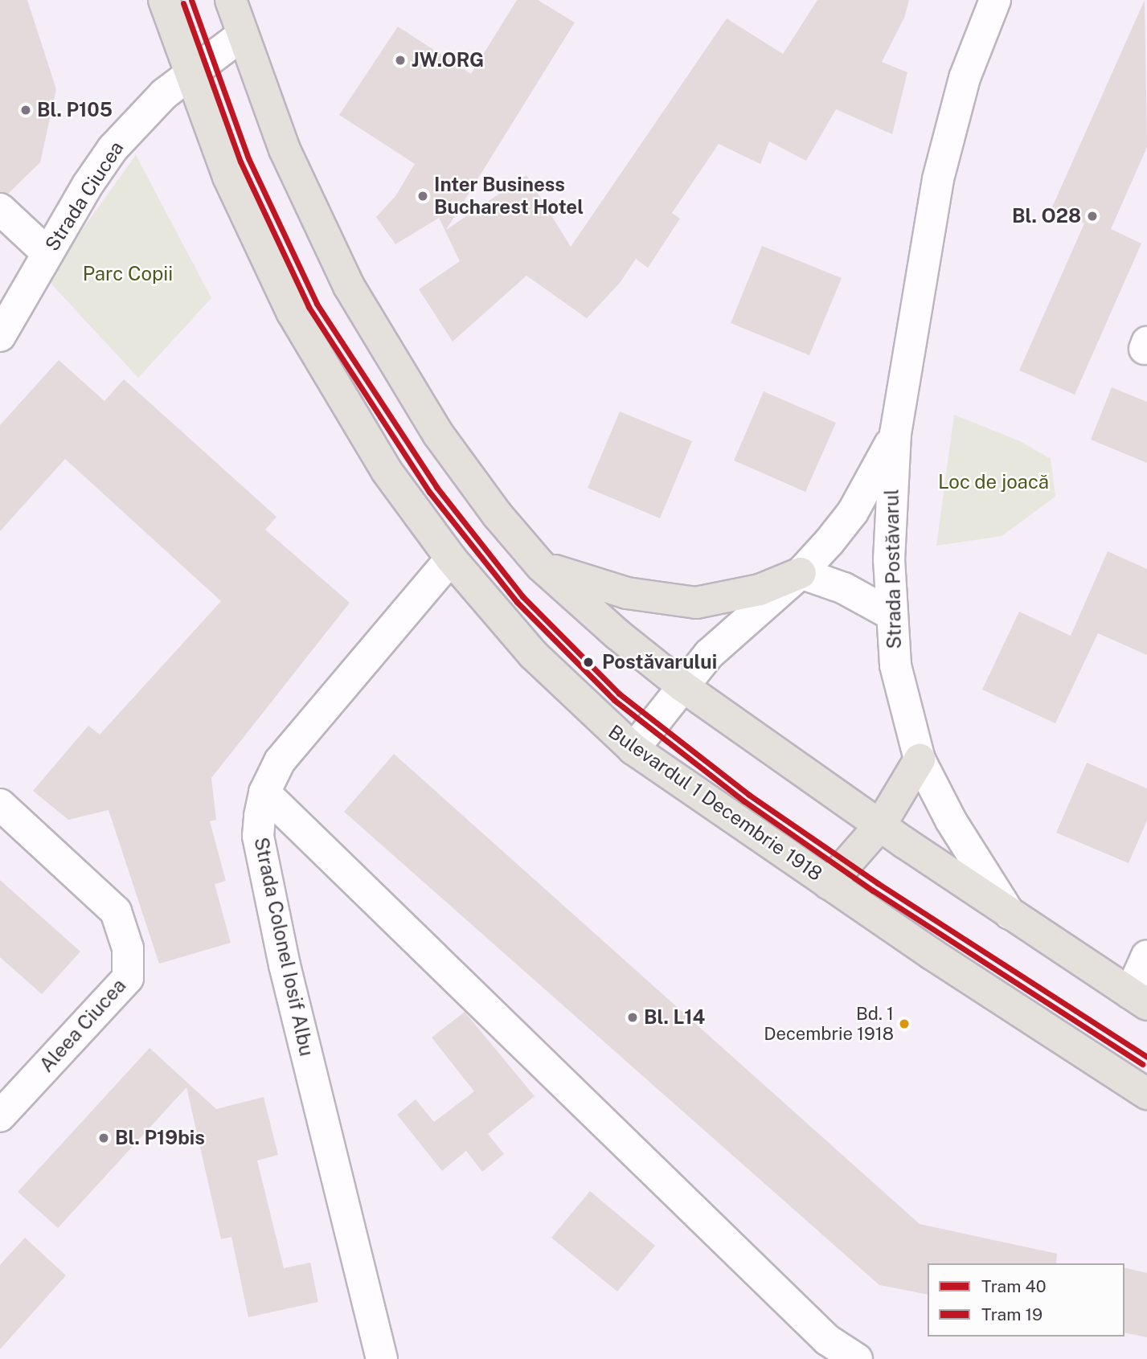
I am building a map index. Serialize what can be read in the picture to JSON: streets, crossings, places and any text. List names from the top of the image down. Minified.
{"streets":{"main road":["Bulevardul 1 Decembrie 1918"],"street":["Strada Ciucea","Strada Postăvarul","Strada Colonel Iosif Albu","Aleea Ciucea"]},"crossings":[["Strada Ciucea","Bulevardul 1 Decembrie 1918"],["Strada Postăvarul","Bulevardul 1 Decembrie 1918"],["Bulevardul 1 Decembrie 1918","Strada Colonel Iosif Albu"]],"parks":["Parc Copii","Loc de joacă"],"places":["JW.ORG","Bl. P105","Inter Business Bucharest Hotel","Bl. O28","Postăvarului","Bl. L14","Bd. 1 Decembrie 1918","Bl. P19bis"],"lines":["tram line 40","tram line 19"],"legend":["Tram 40","Tram 19"]}
